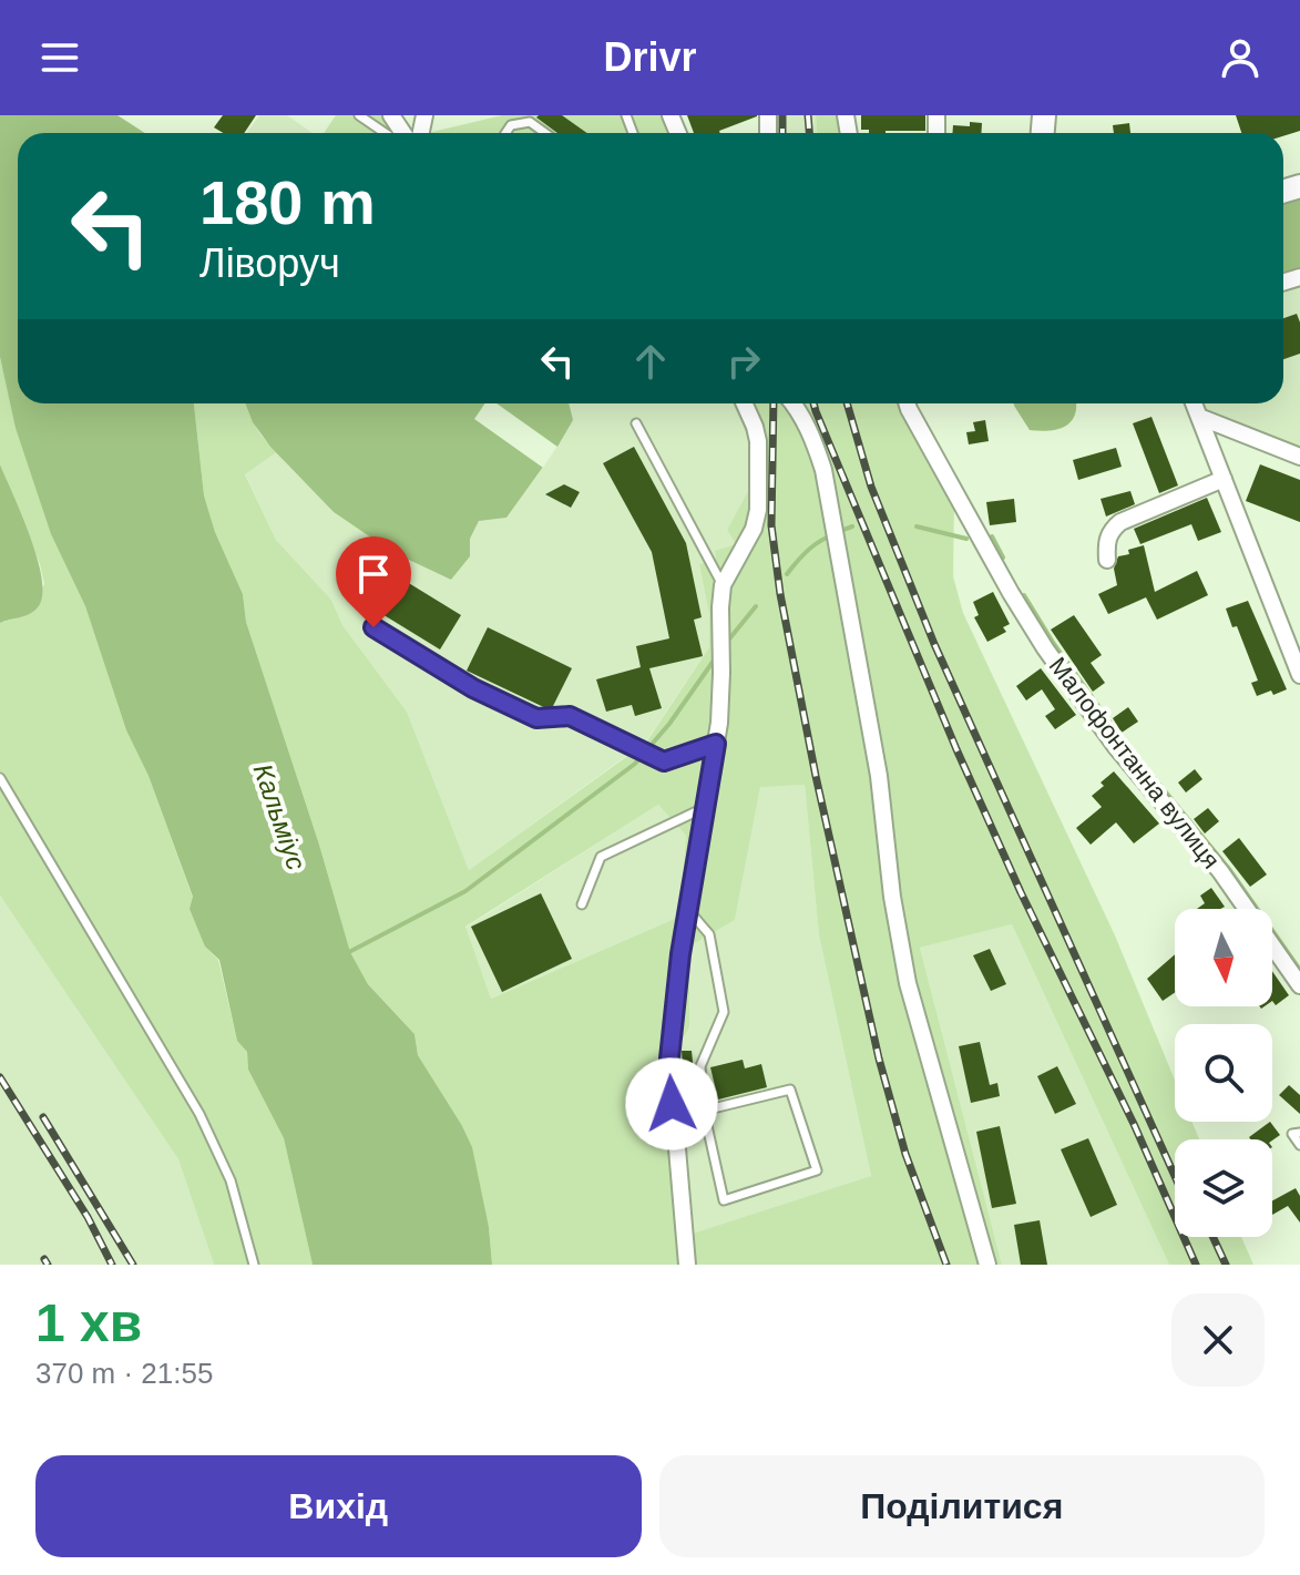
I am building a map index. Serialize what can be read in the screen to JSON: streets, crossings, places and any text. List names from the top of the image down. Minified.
{"streets":{"street":["Малофонтанна вулиця"]},"water":["Кальміус"],"north":"bottom","page":{"header":"Drivr","turn":["180 m","Ліворуч"],"heading":["1 хв","370 m · 21:55"],"buttons":["Вихід","Поділитися"]}}
